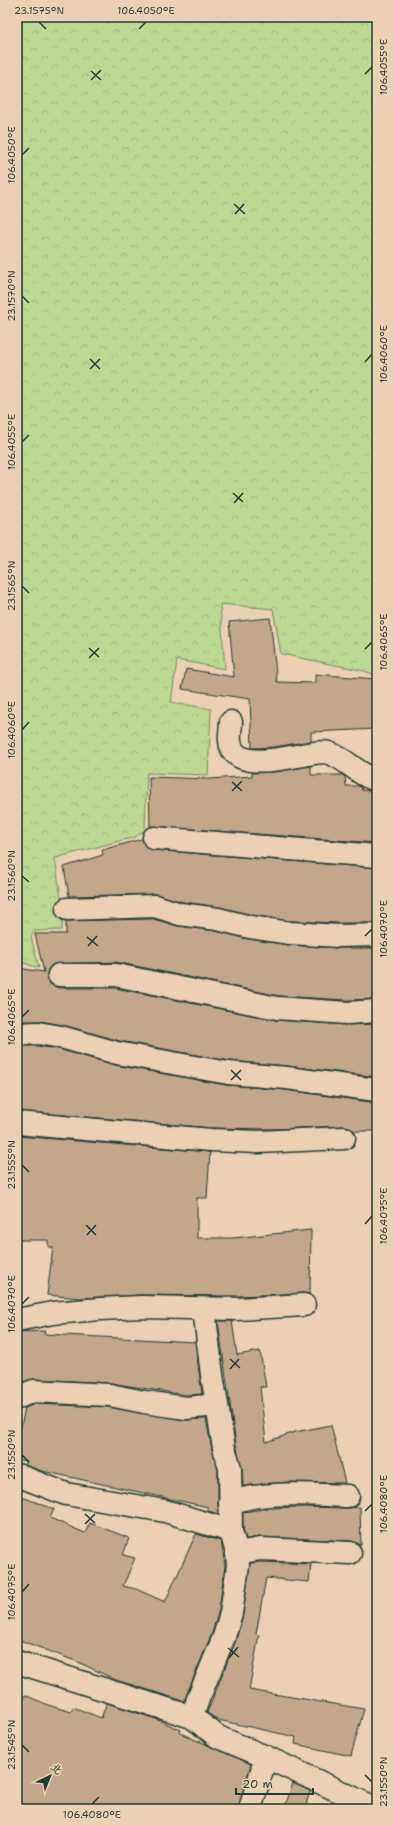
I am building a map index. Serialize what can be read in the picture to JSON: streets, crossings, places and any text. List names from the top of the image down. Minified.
{"scale_bar":"20 m","north":"top right","coordinates":["23.1575°N","106.4050°E","106.4055°E","23.1570°N","106.4060°E","23.1565°N","106.4065°E","23.1560°N","106.4070°E","23.1555°N","106.4075°E","23.1550°N","106.4080°E","23.1545°N"]}
